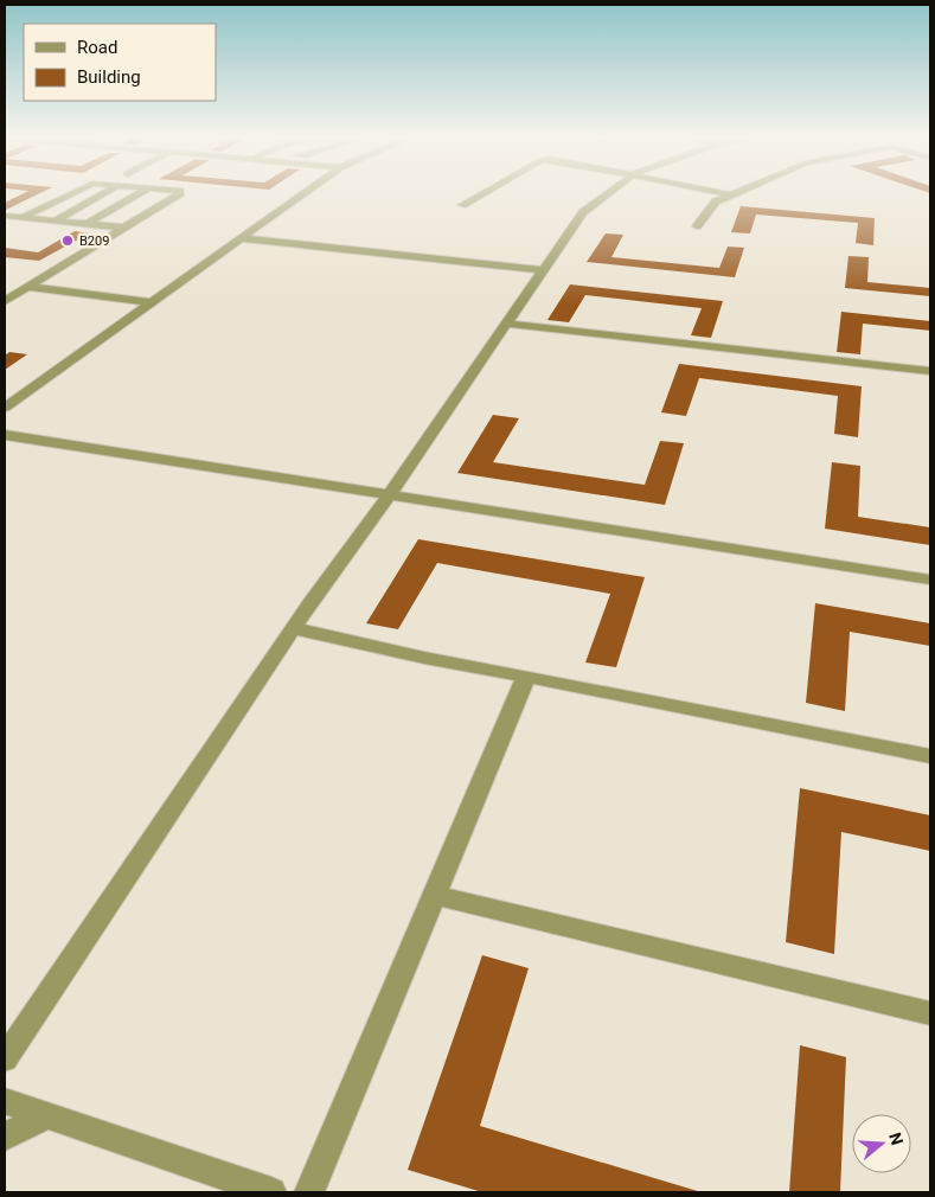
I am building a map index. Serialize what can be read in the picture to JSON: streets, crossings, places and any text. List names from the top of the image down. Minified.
{"places":["B209"],"legend":["Road","Building"],"north":"right"}
